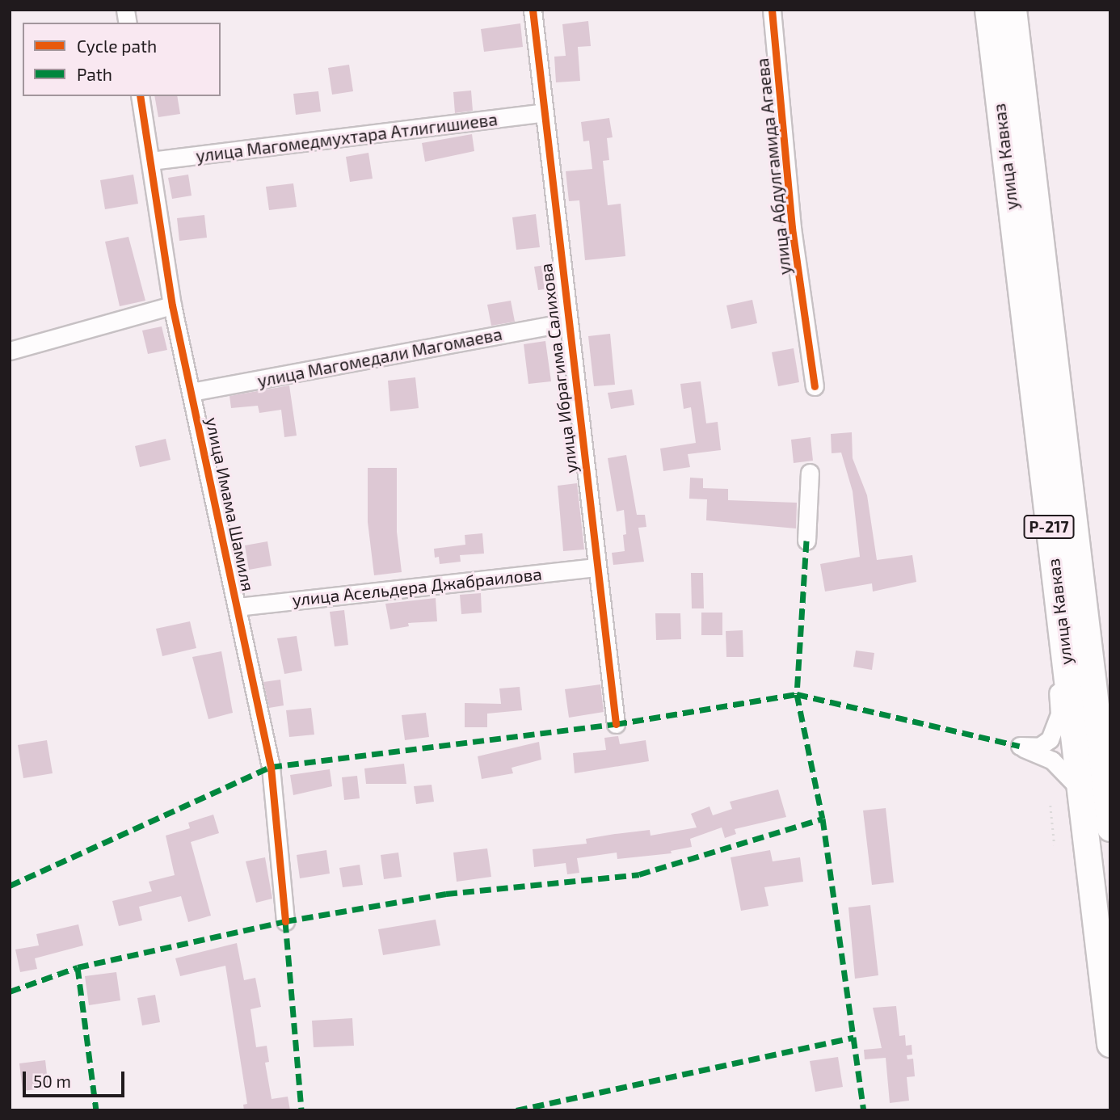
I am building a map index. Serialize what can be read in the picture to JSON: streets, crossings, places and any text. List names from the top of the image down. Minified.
{"streets":{"highway":["улица Кавказ","Р-217"],"street":["улица Магомедмухтара Атлигишиева","улица Абдулгамида Агаева","улица Магомедали Магомаева","улица Ибрагима Салихова","улица Имама Шамиля","улица Асельдера Джабраилова"]},"crossings":[["улица Магомедмухтара Атлигишиева","улица Ибрагима Салихова"],["улица Магомедмухтара Атлигишиева","улица Имама Шамиля"],["улица Магомедали Магомаева","улица Ибрагима Салихова"],["улица Магомедали Магомаева","улица Имама Шамиля"],["улица Ибрагима Салихова","улица Асельдера Джабраилова"],["улица Имама Шамиля","улица Асельдера Джабраилова"]],"legend":["Cycle path","Path"],"scale_bar":"50 m"}
